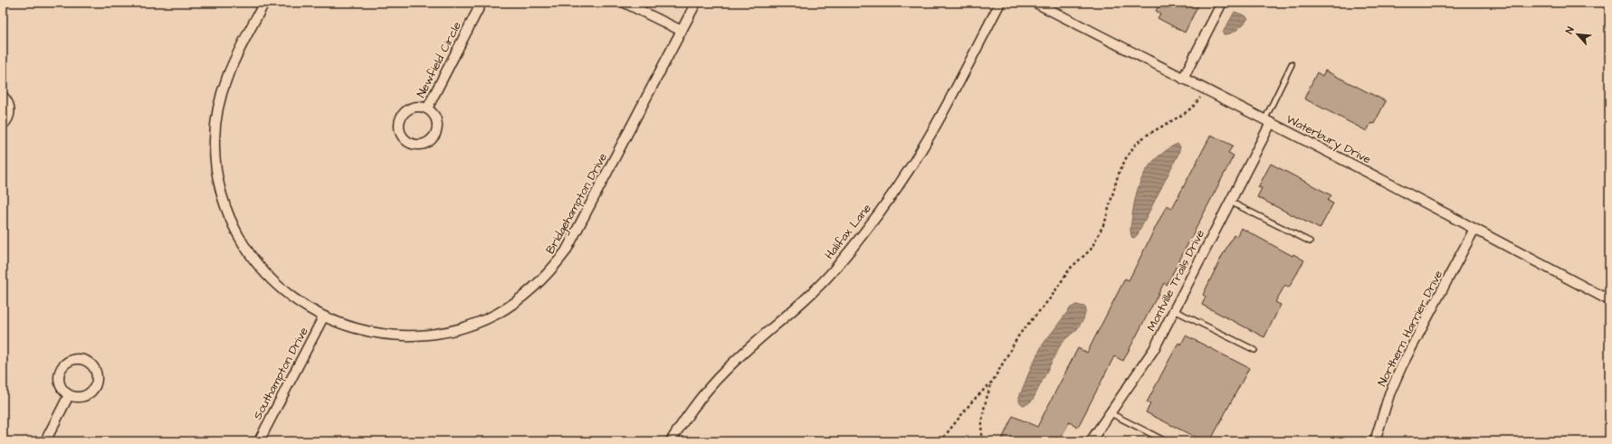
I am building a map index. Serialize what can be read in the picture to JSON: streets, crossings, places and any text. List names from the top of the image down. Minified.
{"streets":{"street":["Newfield Circle","Waterbury Drive","Bridgehampton Drive","Halifax Lane","Montville Trails Drive","Northern Harrier Drive","Southampton Drive"]},"crossings":[["Waterbury Drive","Montville Trails Drive"],["Waterbury Drive","Northern Harrier Drive"],["Bridgehampton Drive","Southampton Drive"]],"north":"top left"}
